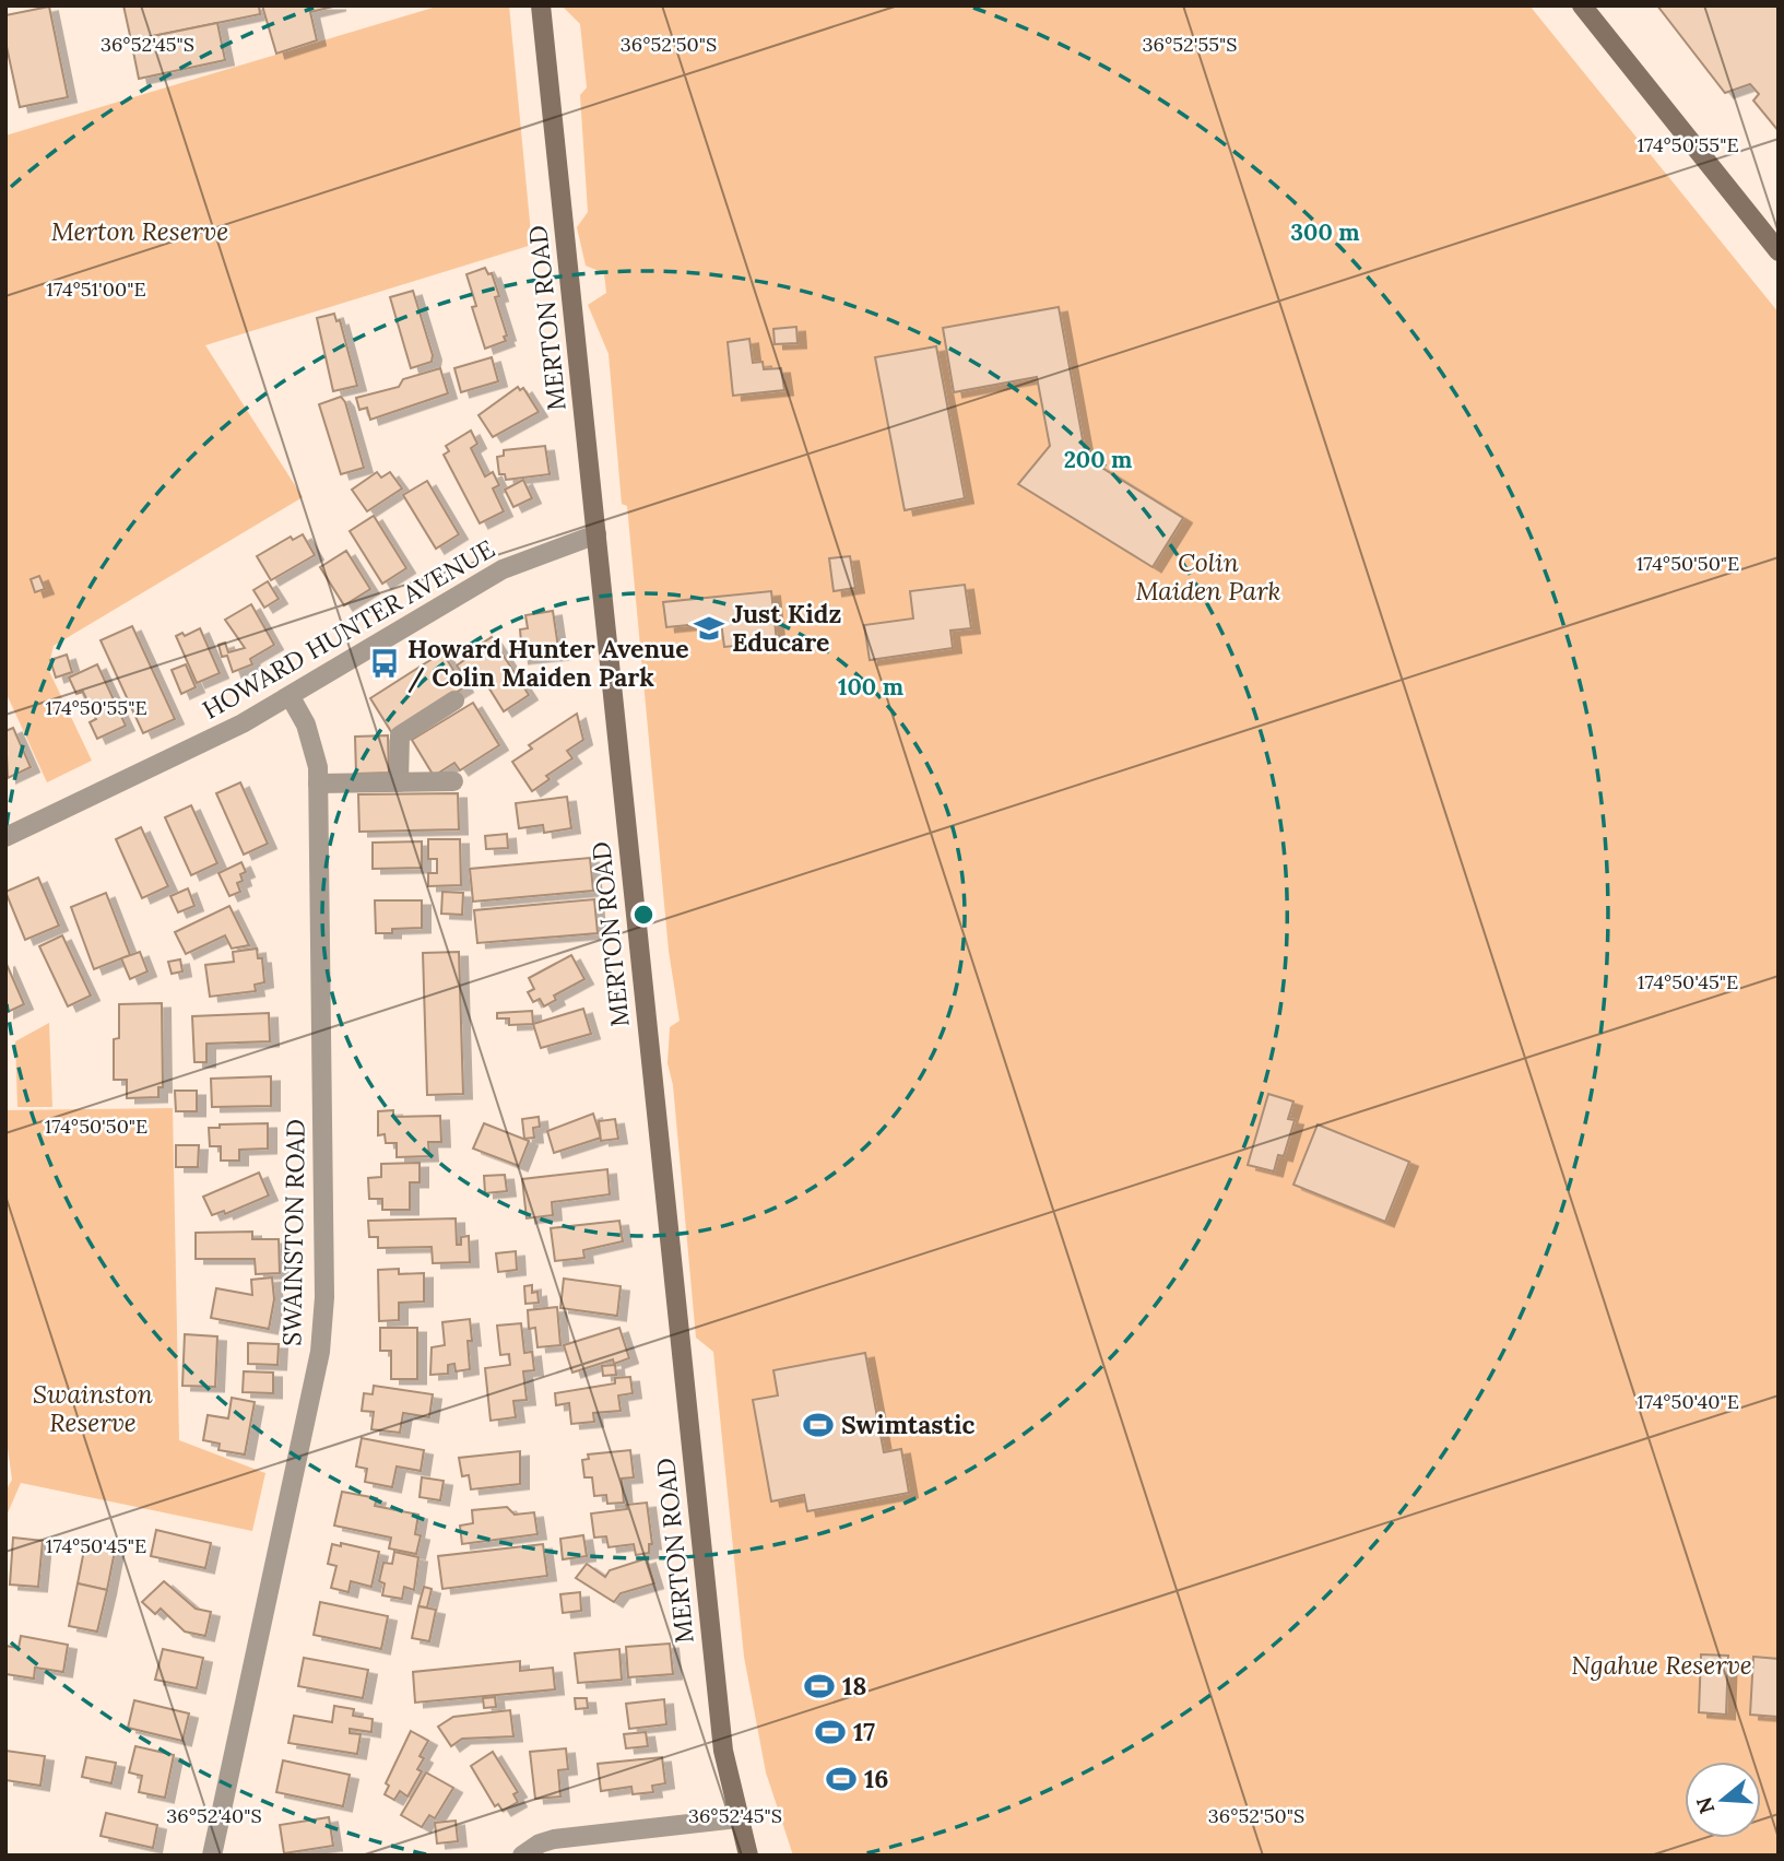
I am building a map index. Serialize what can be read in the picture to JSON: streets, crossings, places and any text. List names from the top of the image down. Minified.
{"streets":{"main road":["MERTON ROAD"],"street":["HOWARD HUNTER AVENUE","SWAINSTON ROAD"]},"crossings":[["MERTON ROAD","HOWARD HUNTER AVENUE"],["HOWARD HUNTER AVENUE","SWAINSTON ROAD"]],"parks":["Merton Reserve","Colin Maiden Park","Swainston Reserve","Ngahue Reserve"],"places":{"school or university":["Just Kidz Educare"],"bus stop":["Howard Hunter Avenue / Colin Maiden Park"],"sports":["Swimtastic","18","17","16"]},"north":"left","coordinates":["36°52'45\"S","36°52'50\"S","36°52'55\"S","174°50'55\"E","174°51'00\"E","174°50'50\"E","174°50'45\"E","174°50'40\"E","36°52'40\"S"],"rings":["300 m","200 m","100 m"]}
